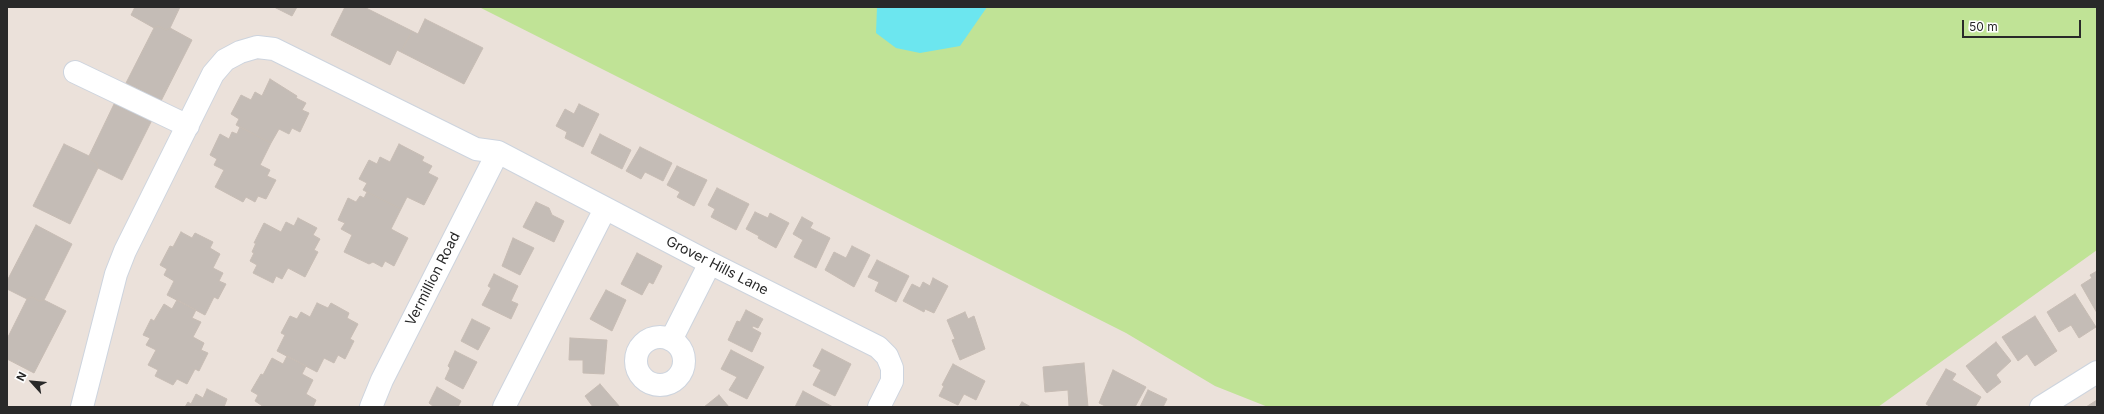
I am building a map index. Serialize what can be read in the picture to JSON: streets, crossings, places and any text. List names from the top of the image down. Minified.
{"streets":{"street":["Grover Hills Lane","Vermillion Road"]},"crossings":[["Grover Hills Lane","Vermillion Road"]],"scale_bar":"50 m","north":"top left"}
